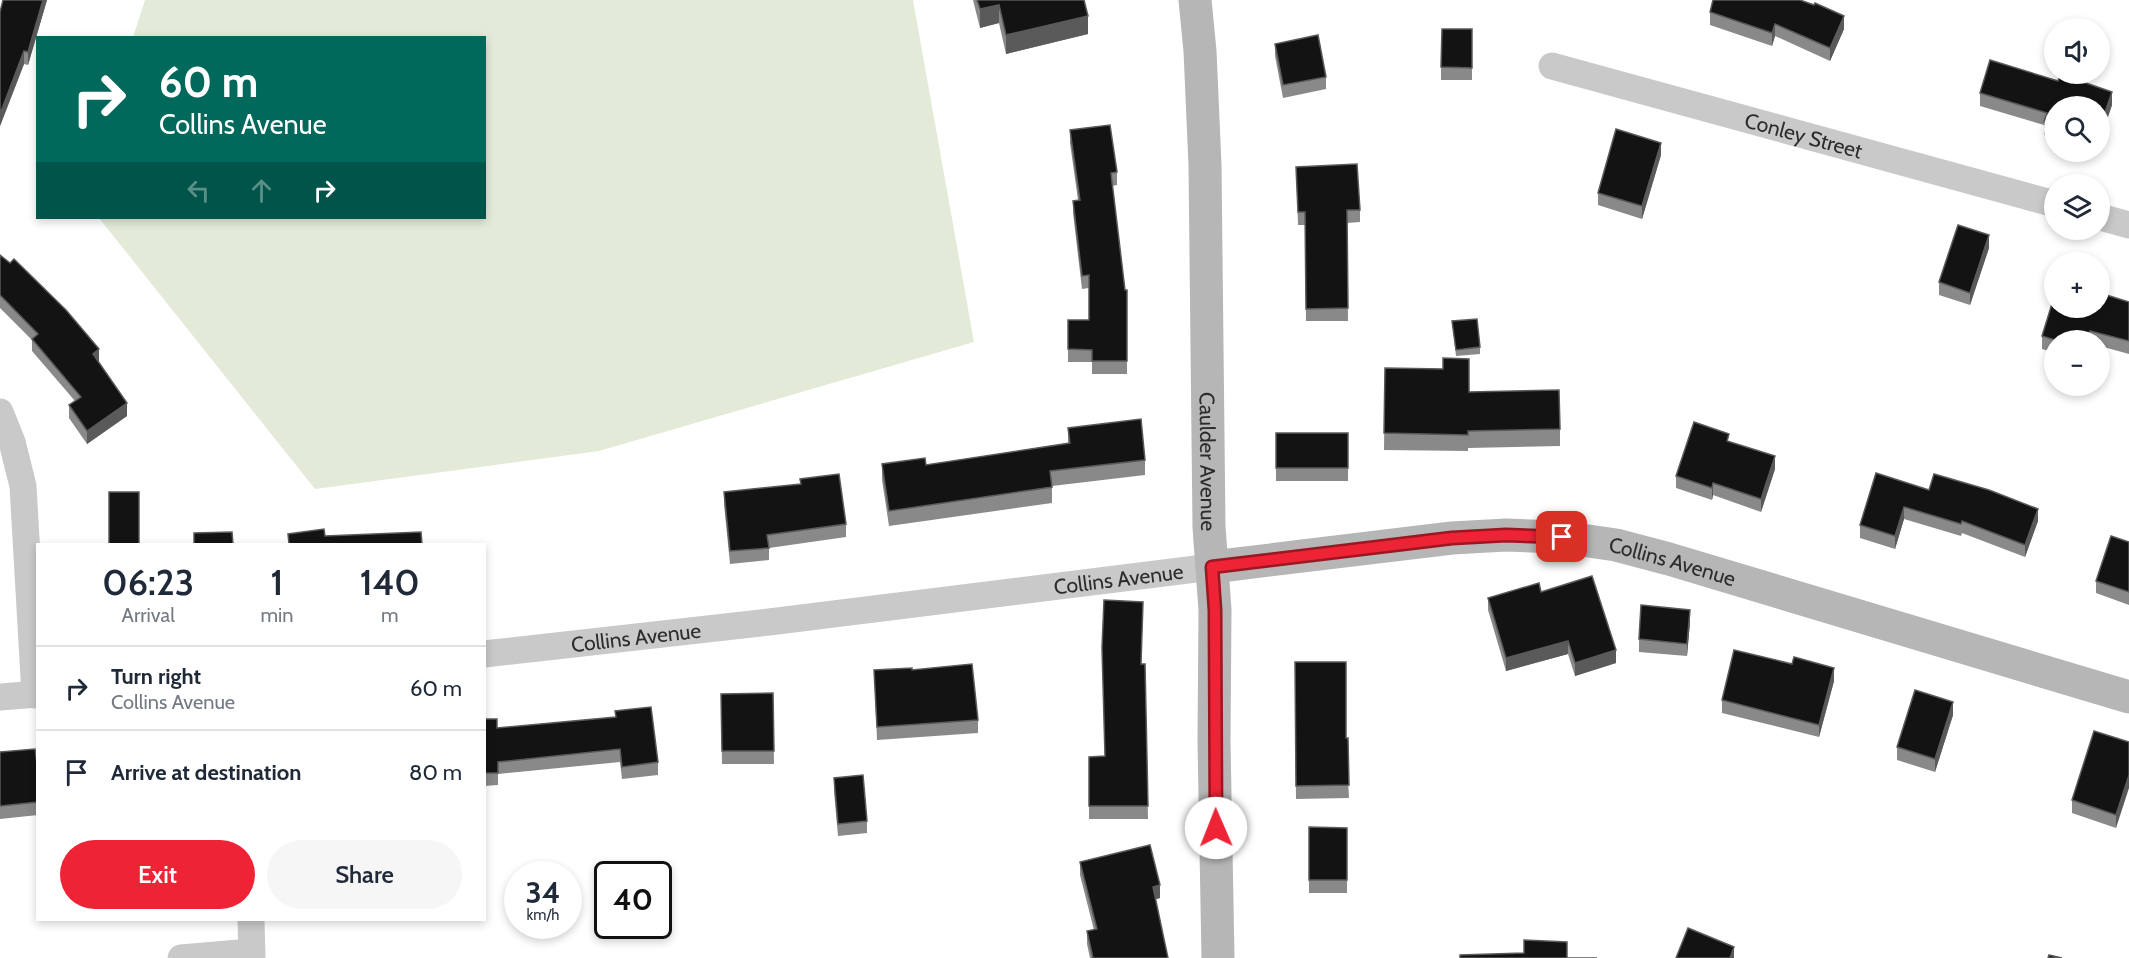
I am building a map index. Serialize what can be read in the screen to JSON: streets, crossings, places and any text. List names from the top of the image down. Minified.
{"streets":{"street":["Conley Street","Caulder Avenue","Collins Avenue"]},"crossings":[["Caulder Avenue","Collins Avenue"]],"page":{"map_buttons":["+","−"],"turn":["60 m","Collins Avenue"],"eta":["06:23","Arrival","1","min","140","m"],"list":[{"name":"Turn right","note":"Collins Avenue","value":"60 m"},{"name":"Arrive at destination","value":"80 m"}],"buttons":["Exit","Share"],"speed":"34 km/h","limit":"40"}}
